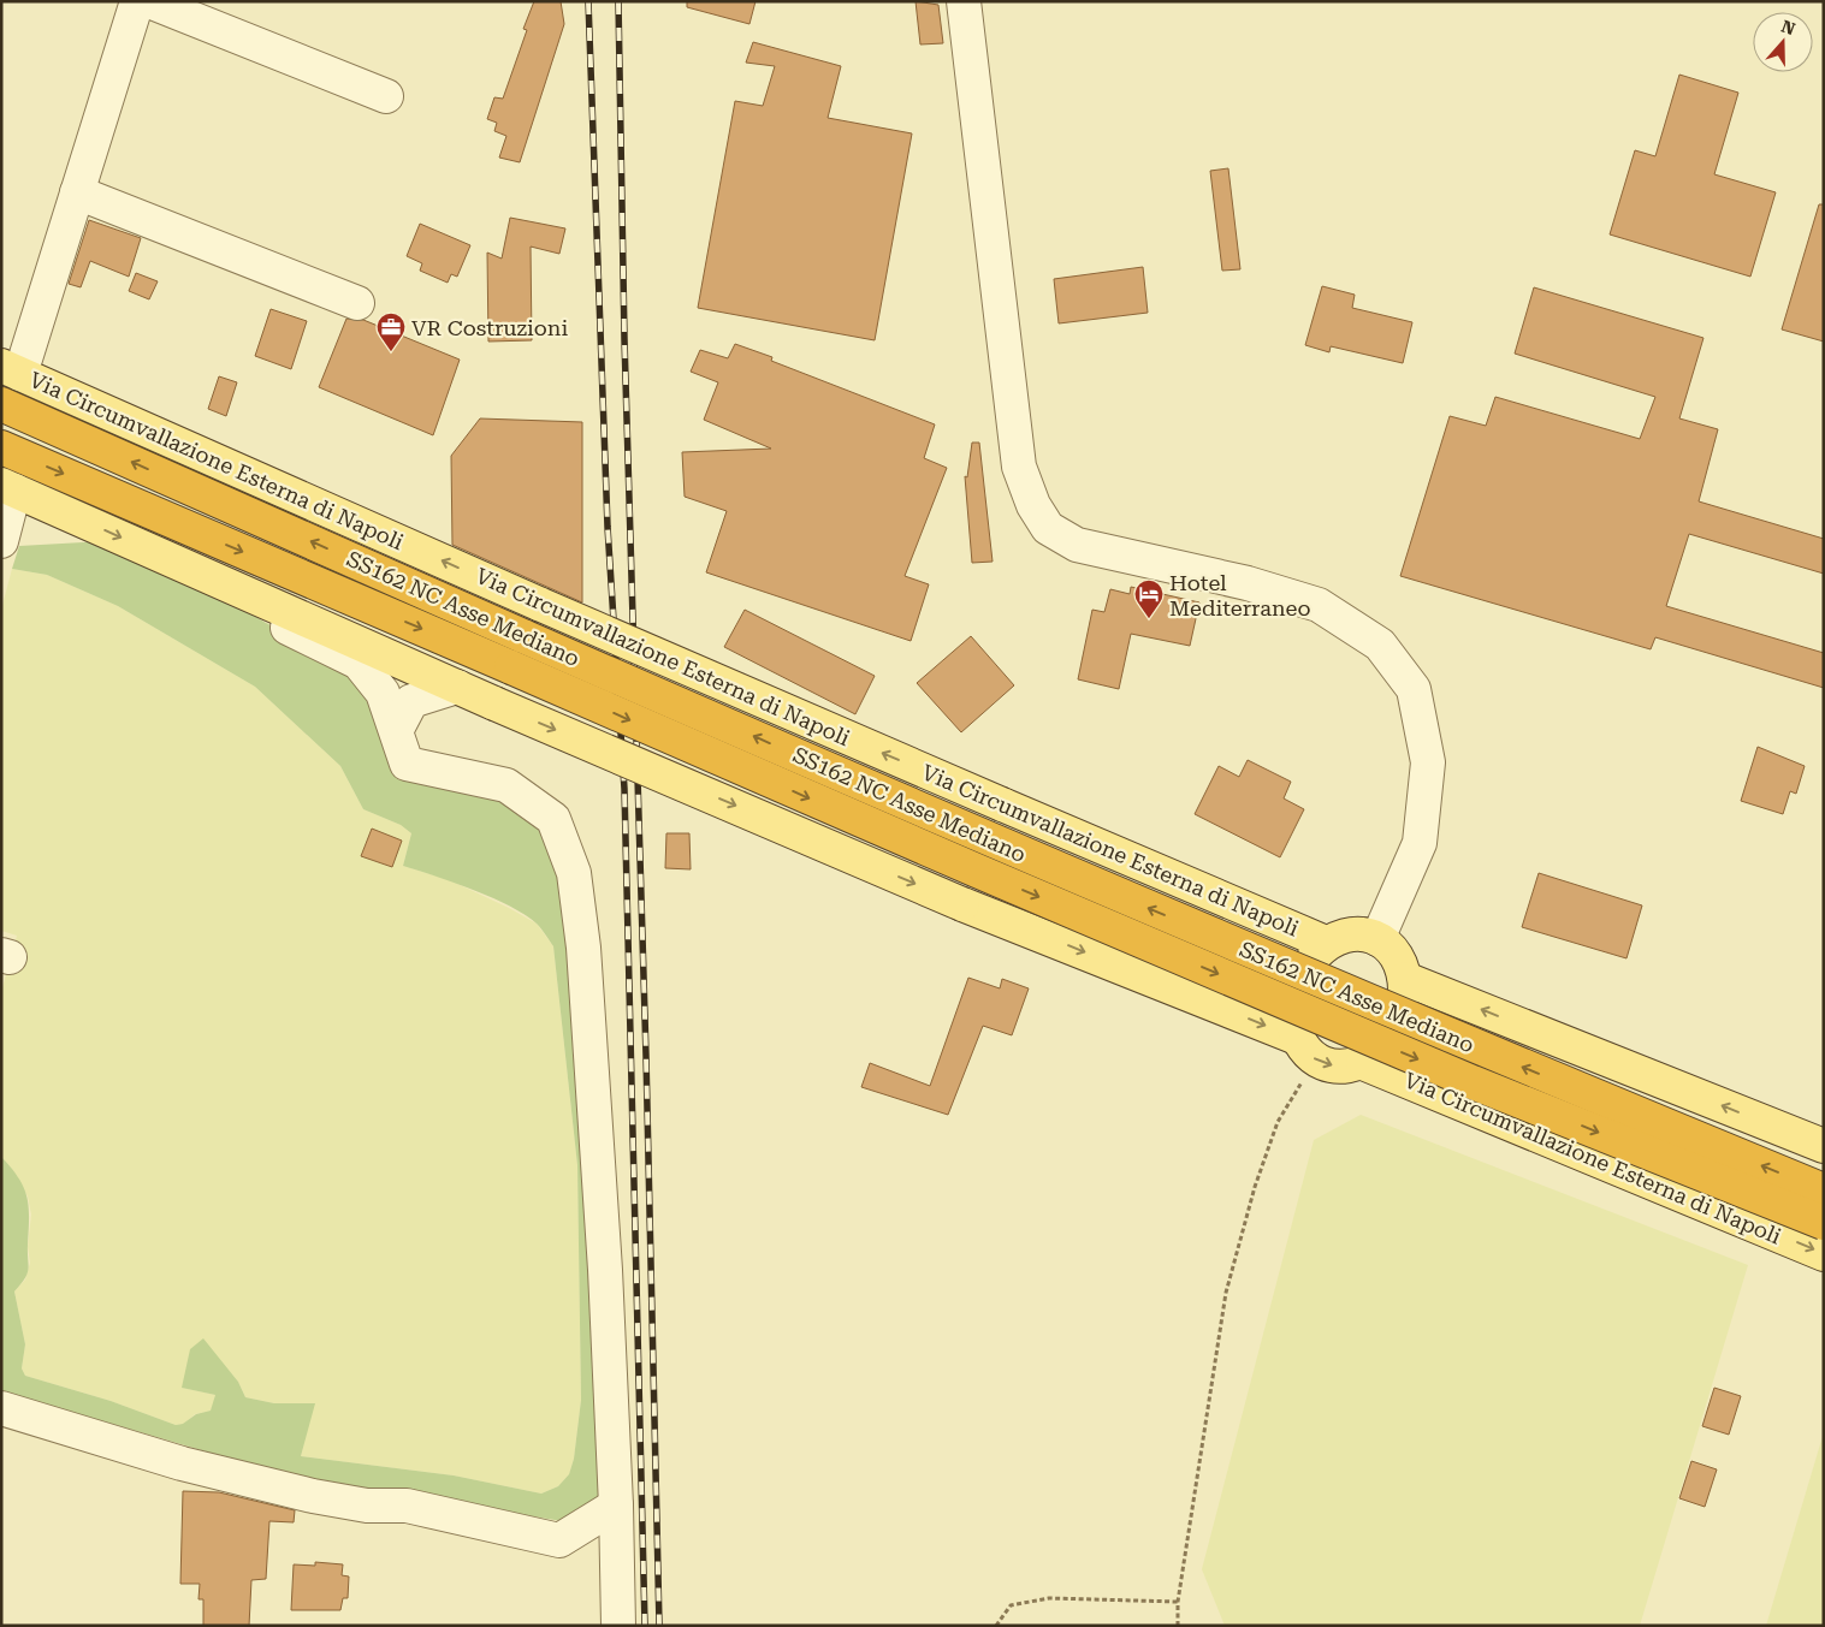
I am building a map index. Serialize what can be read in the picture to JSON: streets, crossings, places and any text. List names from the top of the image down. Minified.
{"streets":{"highway":["SS162 NC Asse Mediano"],"main road":["Via Circumvallazione Esterna di Napoli"]},"places":{"office":["VR Costruzioni"],"hotel":["Hotel Mediterraneo"]},"north":"top"}
